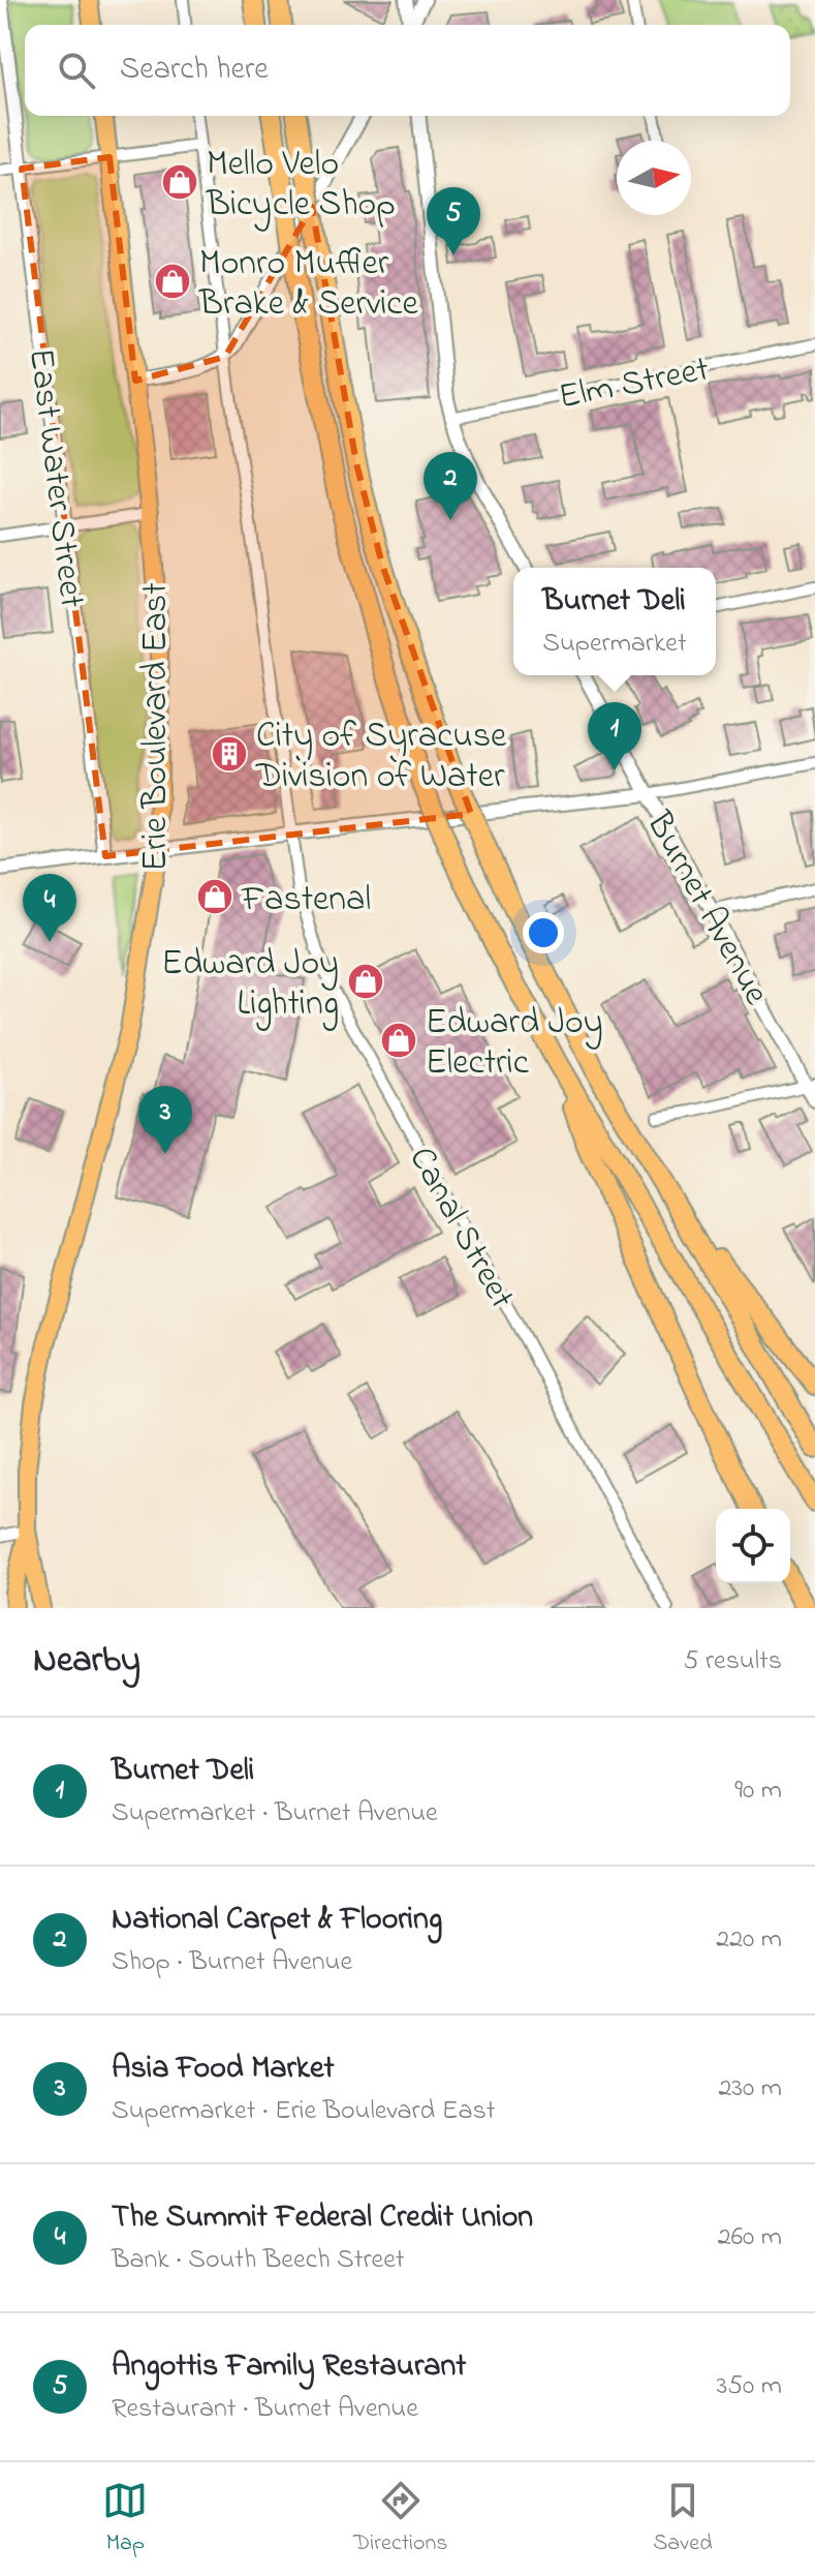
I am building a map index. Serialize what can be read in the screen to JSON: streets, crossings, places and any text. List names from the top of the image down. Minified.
{"streets":{"main road":["Erie Boulevard East"],"street":["Elm Street","East Water Street","Burnet Avenue","Canal Street"]},"places":{"shop":["Mello Velo Bicycle Shop","Monro Muffler Brake & Service","Fastenal","Edward Joy Lighting","Edward Joy Electric"],"building":["City of Syracuse Division of Water"]},"north":"right","page":{"search":"Search here","pins":["5","2","1","4","3"],"popup":["Burnet Deli","Supermarket"],"heading":["Nearby","5 results"],"list":[{"mark":"1","name":"Burnet Deli","note":"Supermarket · Burnet Avenue","value":"90 m"},{"mark":"2","name":"National Carpet & Flooring","note":"Shop · Burnet Avenue","value":"220 m"},{"mark":"3","name":"Asia Food Market","note":"Supermarket · Erie Boulevard East","value":"230 m"},{"mark":"4","name":"The Summit Federal Credit Union","note":"Bank · South Beech Street","value":"260 m"},{"mark":"5","name":"Angottis Family Restaurant","note":"Restaurant · Burnet Avenue","value":"350 m"}],"nav":["Map","Directions","Saved"]}}
